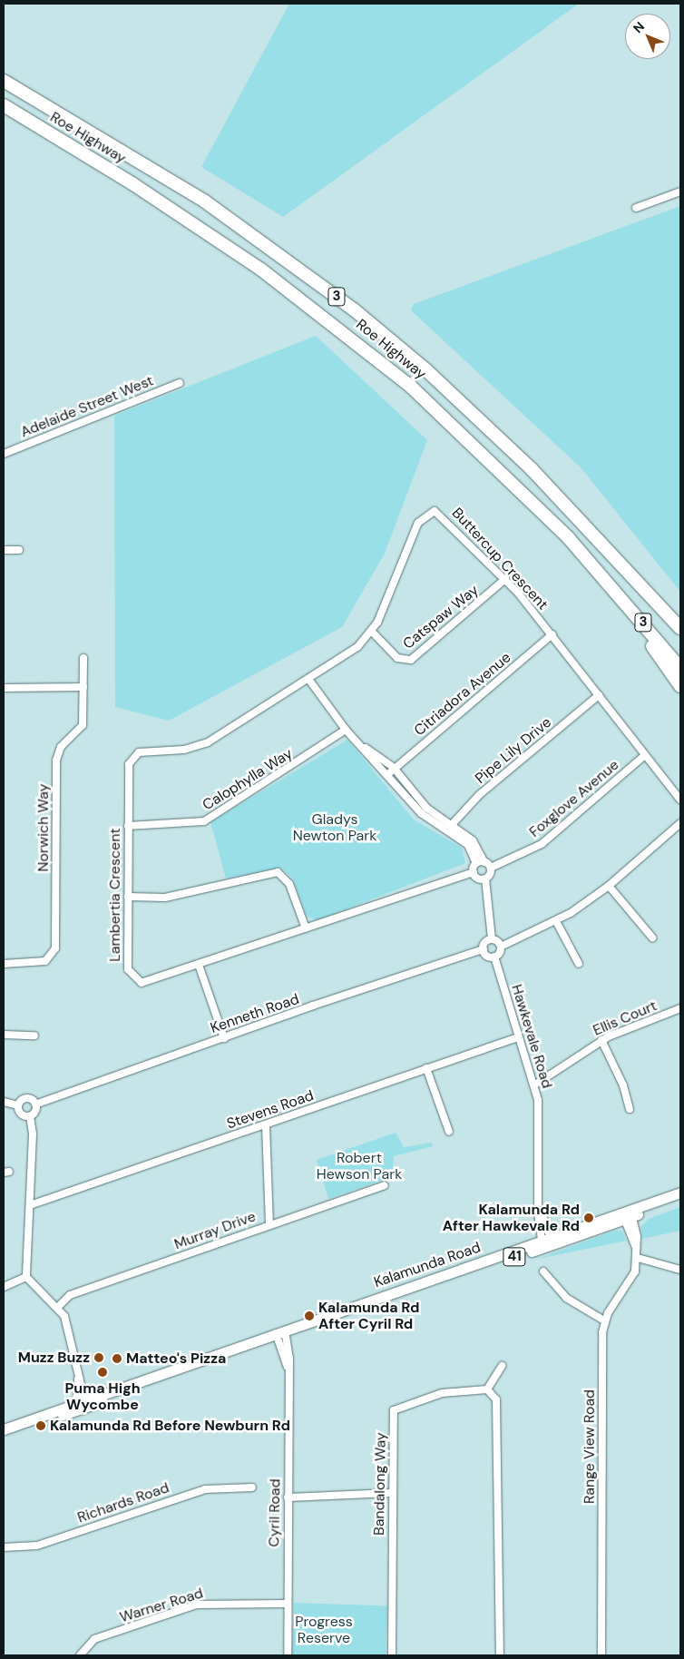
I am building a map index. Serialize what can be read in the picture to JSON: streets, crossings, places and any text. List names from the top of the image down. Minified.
{"streets":{"highway":["Roe Highway","3"],"main road":["41","Kalamunda Road"],"street":["Adelaide Street West","Buttercup Crescent","Catspaw Way","Citriadora Avenue","Pipe Lily Drive","Calophylla Way","Foxglove Avenue","Norwich Way","Lambertia Crescent","Kenneth Road","Ellis Court","Hawkevale Road","Stevens Road","Murray Drive","Range View Road","Bandalong Way","Richards Road","Cyril Road","Warner Road"]},"crossings":[["Buttercup Crescent","Catspaw Way"],["Buttercup Crescent","Citriadora Avenue"],["Buttercup Crescent","Pipe Lily Drive"],["Buttercup Crescent","Foxglove Avenue"],["Buttercup Crescent","Lambertia Crescent"],["Calophylla Way","Lambertia Crescent"],["Foxglove Avenue","Lambertia Crescent"],["Ellis Court","Hawkevale Road"],["Hawkevale Road","Stevens Road"],["Hawkevale Road","Kalamunda Road"],["Kalamunda Road","Cyril Road"],["Cyril Road","Warner Road"]],"parks":["Gladys Newton Park","Robert Hewson Park","Progress Reserve"],"places":["Kalamunda Rd After Hawkevale Rd","Kalamunda Rd After Cyril Rd","Muzz Buzz","Matteo's Pizza","Puma High Wycombe","Kalamunda Rd Before Newburn Rd"],"north":"top left"}
